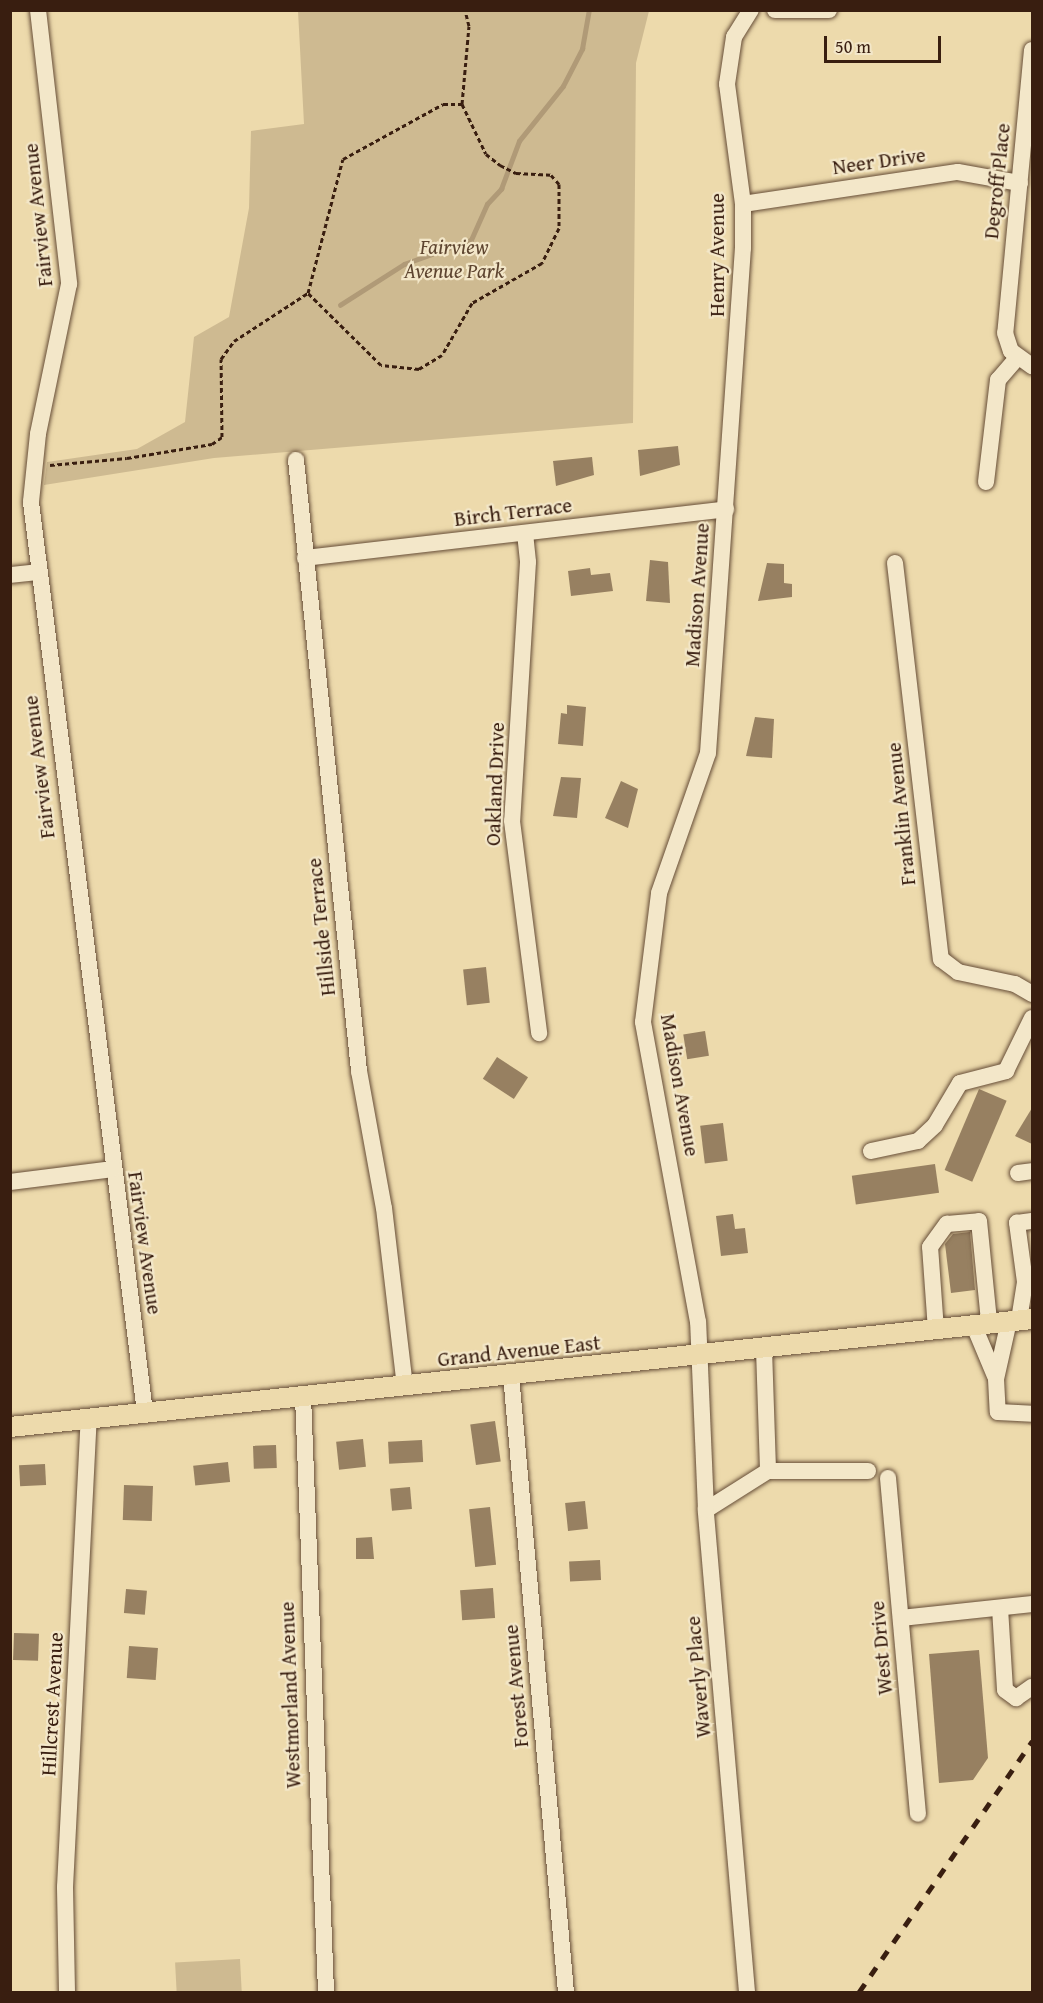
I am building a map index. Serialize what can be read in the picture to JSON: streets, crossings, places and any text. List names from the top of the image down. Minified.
{"streets":{"main road":["Grand Avenue East"],"street":["Neer Drive","Degroff Place","Fairview Avenue","Henry Avenue","Birch Terrace","Madison Avenue","Oakland Drive","Franklin Avenue","Hillside Terrace","West Drive","Waverly Place","Forest Avenue","Westmorland Avenue","Hillcrest Avenue"]},"crossings":[["Neer Drive","Degroff Place"],["Neer Drive","Henry Avenue"],["Fairview Avenue","Grand Avenue East"],["Henry Avenue","Madison Avenue"],["Birch Terrace","Madison Avenue"],["Birch Terrace","Oakland Drive"],["Birch Terrace","Hillside Terrace"],["Madison Avenue","Grand Avenue East"],["Madison Avenue","Waverly Place"],["Hillside Terrace","Grand Avenue East"],["Grand Avenue East","Waverly Place"],["Grand Avenue East","Forest Avenue"],["Grand Avenue East","Westmorland Avenue"],["Grand Avenue East","Hillcrest Avenue"]],"parks":["Fairview Avenue Park"],"scale_bar":"50 m"}
